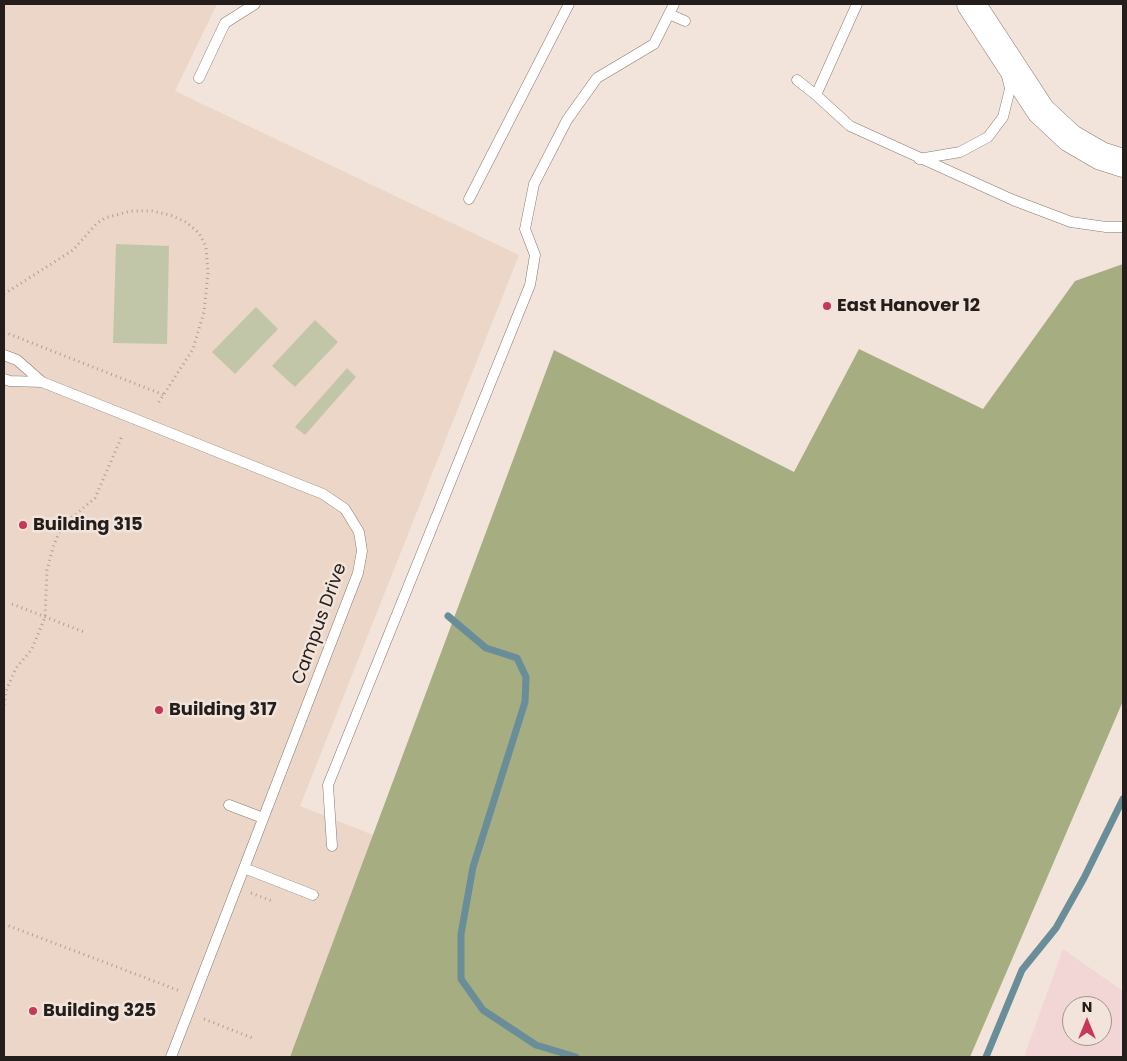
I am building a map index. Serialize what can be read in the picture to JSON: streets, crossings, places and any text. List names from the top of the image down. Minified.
{"streets":{"lane":["Campus Drive"]},"places":["East Hanover 12","Building 315","Building 317","Building 325"],"north":"top"}
